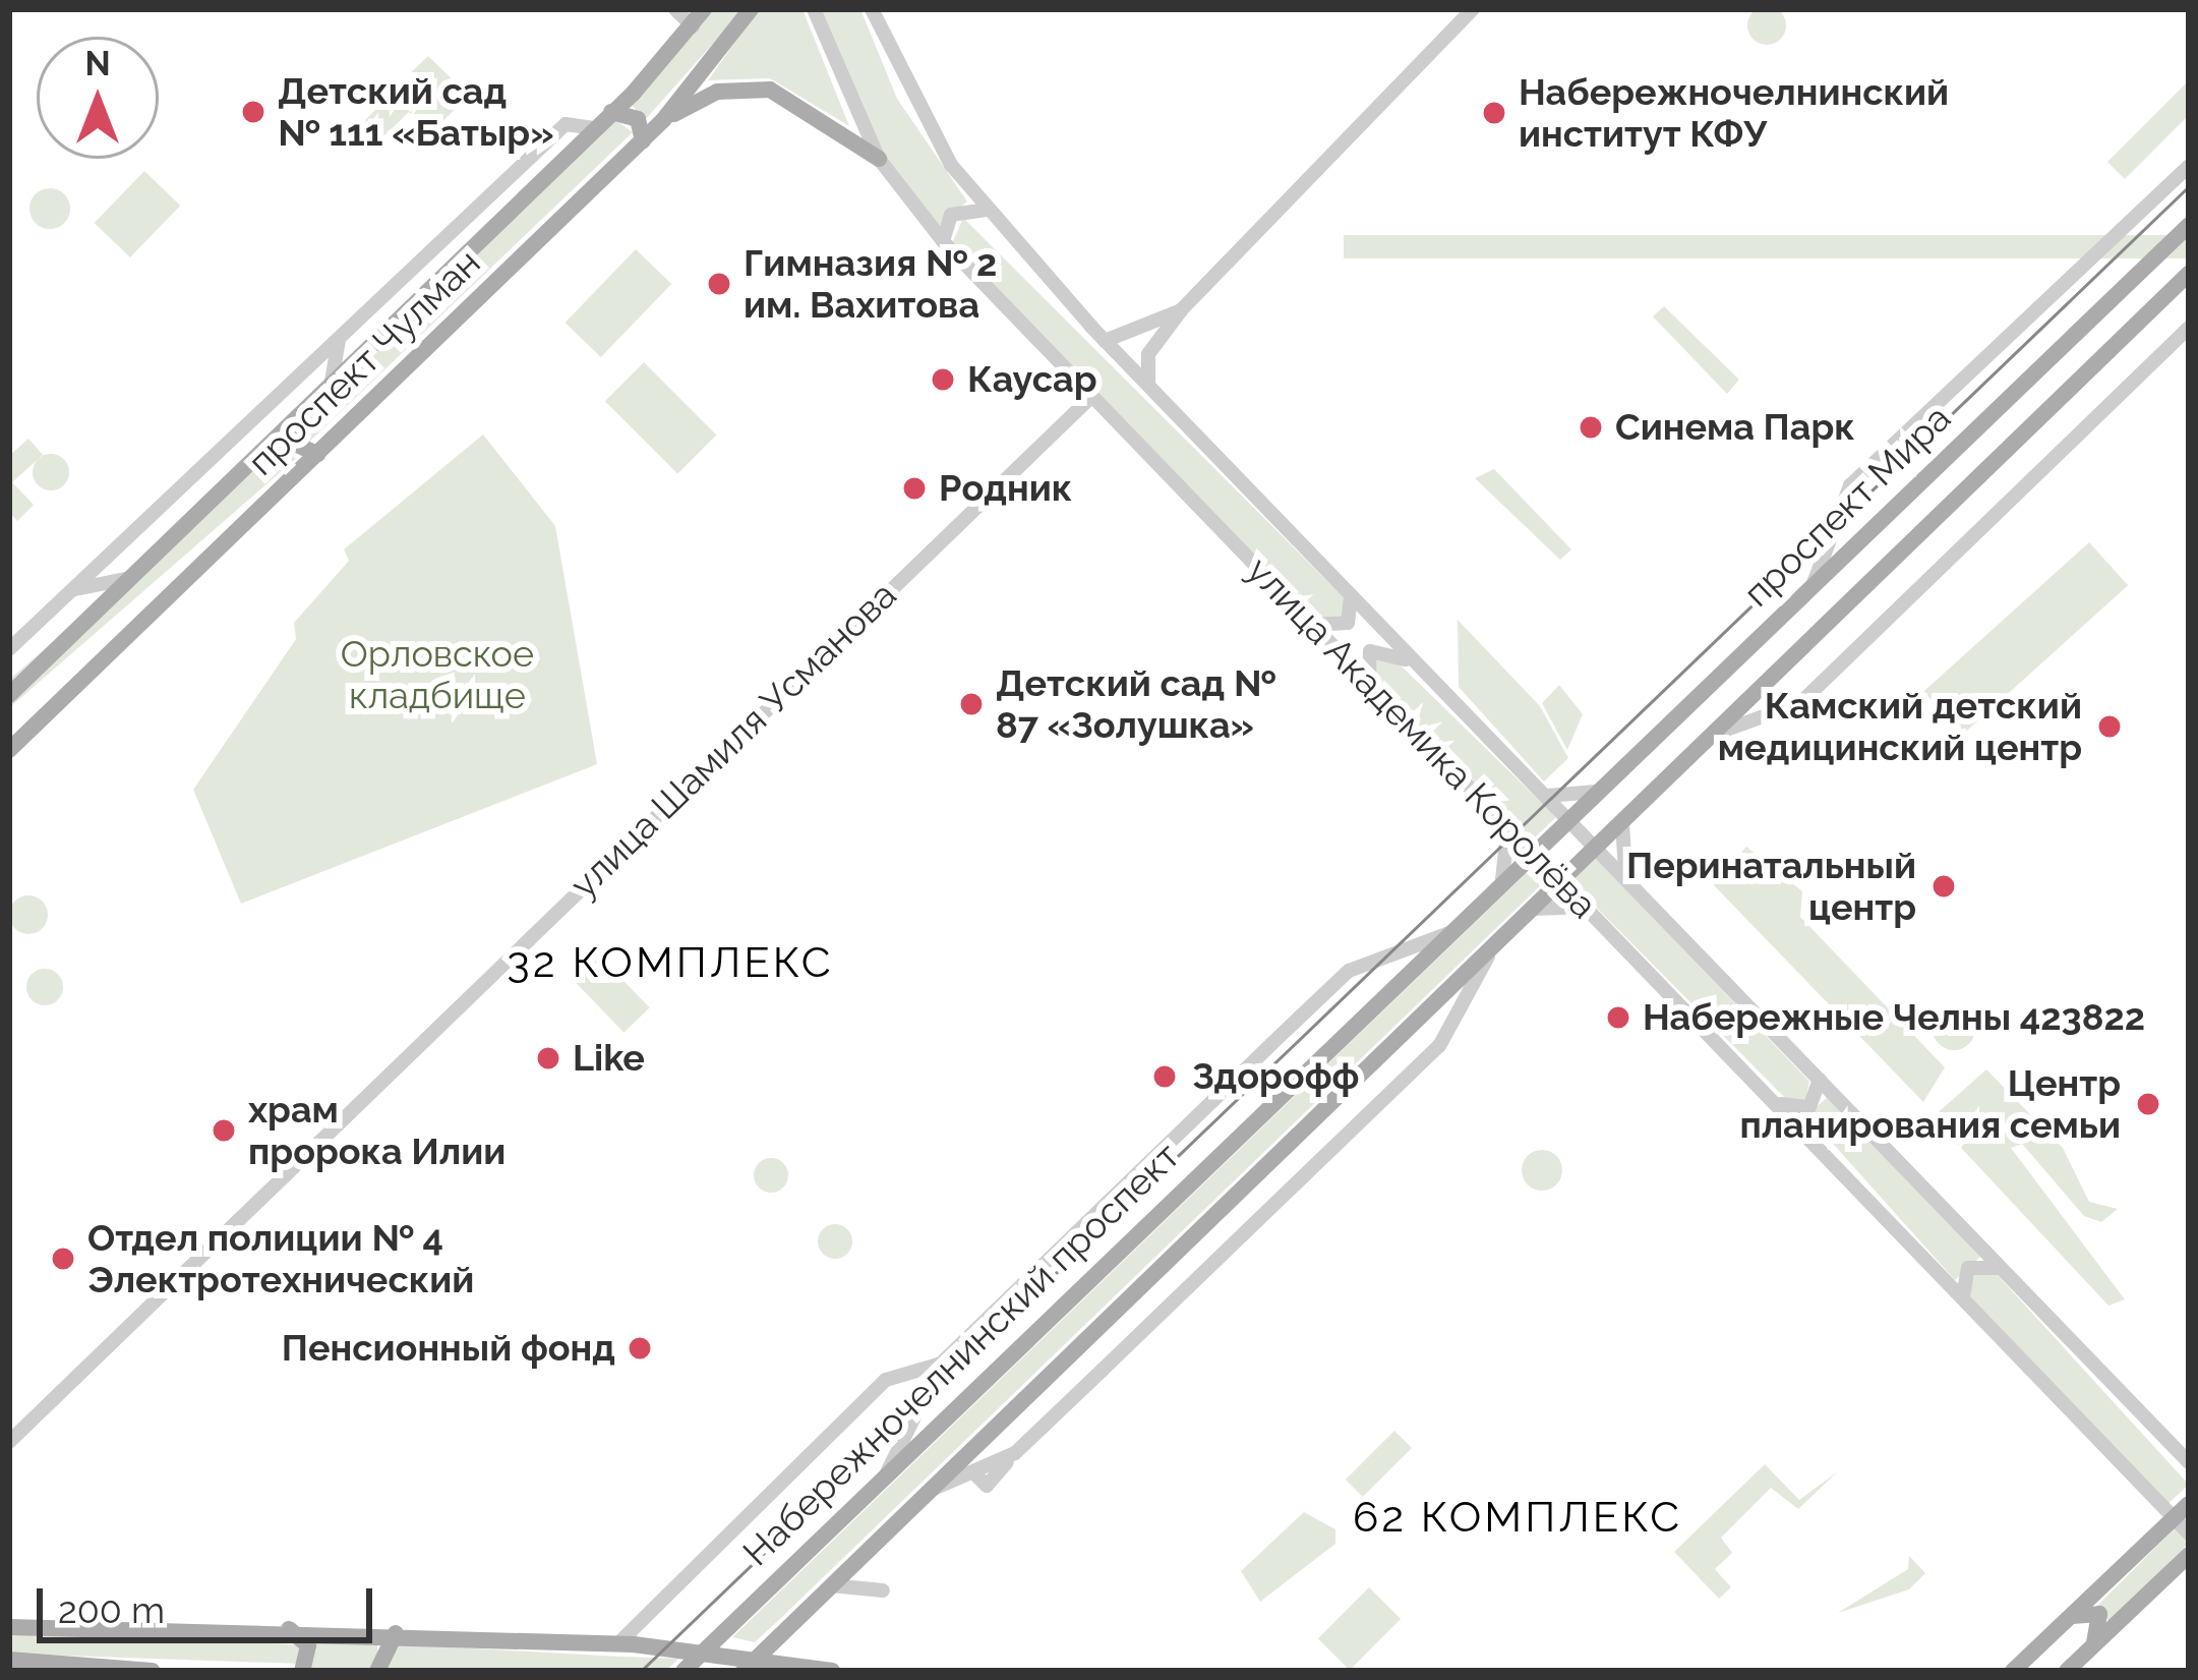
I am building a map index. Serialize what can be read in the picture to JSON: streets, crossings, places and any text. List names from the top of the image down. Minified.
{"streets":{"main road":["проспект Чулман","проспект Мира","Набережночелнинский проспект"],"street":["улица Академика Королёва","улица Шамиля Усманова"]},"crossings":[["проспект Мира","улица Академика Королёва"],["проспект Мира","Набережночелнинский проспект"],["улица Академика Королёва","улица Шамиля Усманова"],["улица Академика Королёва","Набережночелнинский проспект"]],"districts":["32 КОМПЛЕКС","62 КОМПЛЕКС"],"parks":["Орловское кладбище"],"places":["Детский сад № 111 «Батыр»","Набережночелнинский институт КФУ","Гимназия № 2 им. Вахитова","Каусар","Синема Парк","Родник","Детский сад № 87 «Золушка»","Камский детский медицинский центр","Перинатальный центр","Набережные Челны 423822","Like","Здорофф","Центр планирования семьи","храм пророка Илии","Отдел полиции № 4 Электротехнический","Пенсионный фонд"],"scale_bar":"200 m","north":"top"}
